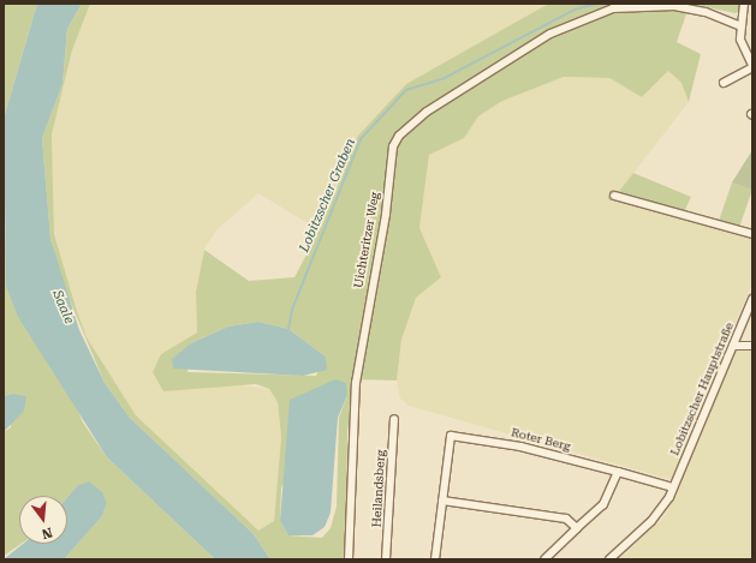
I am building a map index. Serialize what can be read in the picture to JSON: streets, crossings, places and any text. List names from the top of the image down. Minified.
{"streets":{"street":["Uichteritzer Weg","Lobitzscher Hauptstraße","Roter Berg","Heilandsberg"]},"water":["Lobitzscher Graben","Saale"],"north":"bottom"}
